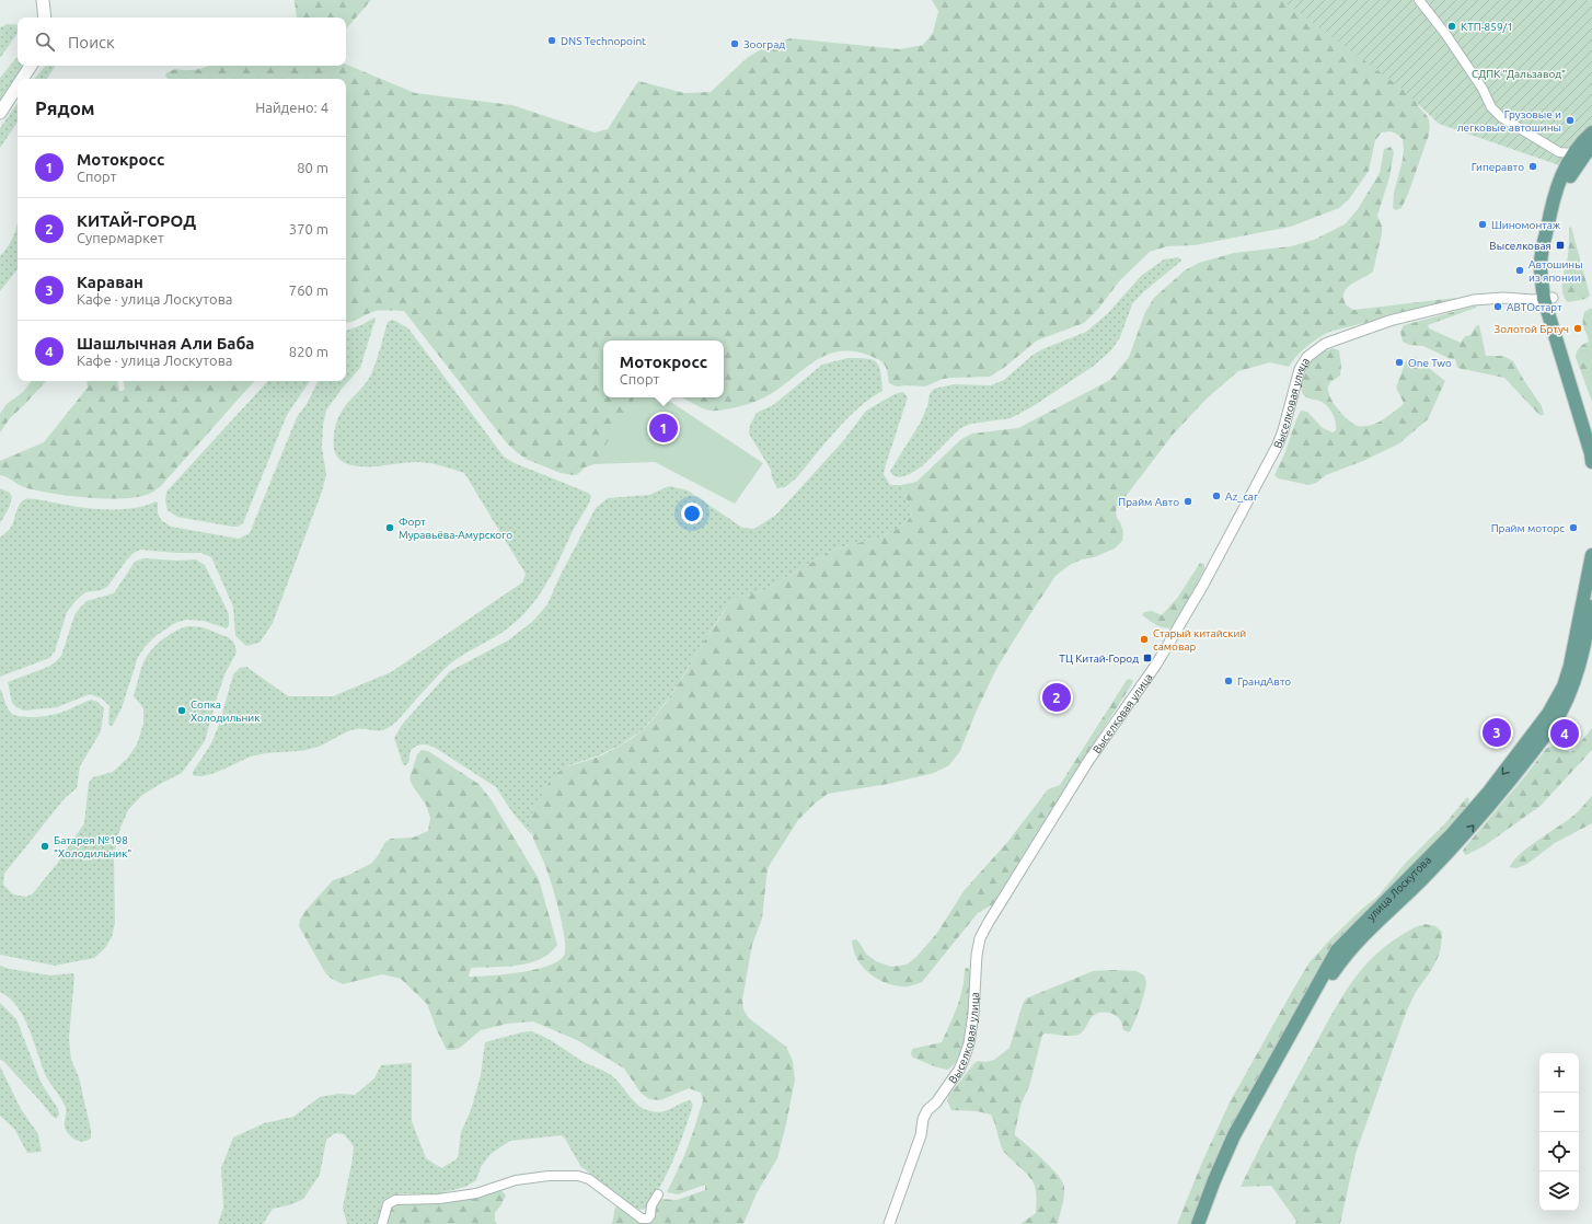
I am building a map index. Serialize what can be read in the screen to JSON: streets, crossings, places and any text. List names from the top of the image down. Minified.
{"streets":{"main road":["улица Лоскутова"],"street":["Выселковая улица"]},"parks":["СДПК \"Дальзавод\""],"places":{"other":["КТП-859/1","DNS Technopoint","Зооград","Грузовые и легковые автошины","Гиперавто","Шиномонтаж","Автошины из японии","АВТОстарт","Золотой Бртуч","One Two","Az_car","Прайм Авто","Форт Муравьёва-Амурского","Прайм моторс","Старый китайский самовар","ГрандАвто","Сопка Холодильник","Батарея №198 \"Холодильник\""],"transit":["Выселковая","ТЦ Китай-Город"]},"page":{"search":"Поиск","heading":["Рядом","Найдено: 4"],"list":[{"mark":"1","name":"Мотокросс","note":"Спорт","value":"80 m"},{"mark":"2","name":"КИТАЙ-ГОРОД","note":"Супермаркет","value":"370 m"},{"mark":"3","name":"Караван","note":"Кафе · улица Лоскутова","value":"760 m"},{"mark":"4","name":"Шашлычная Али Баба","note":"Кафе · улица Лоскутова","value":"820 m"}],"popup":["Мотокросс","Спорт"],"pins":["1","2","3","4"],"map_buttons":["+","−"]}}
